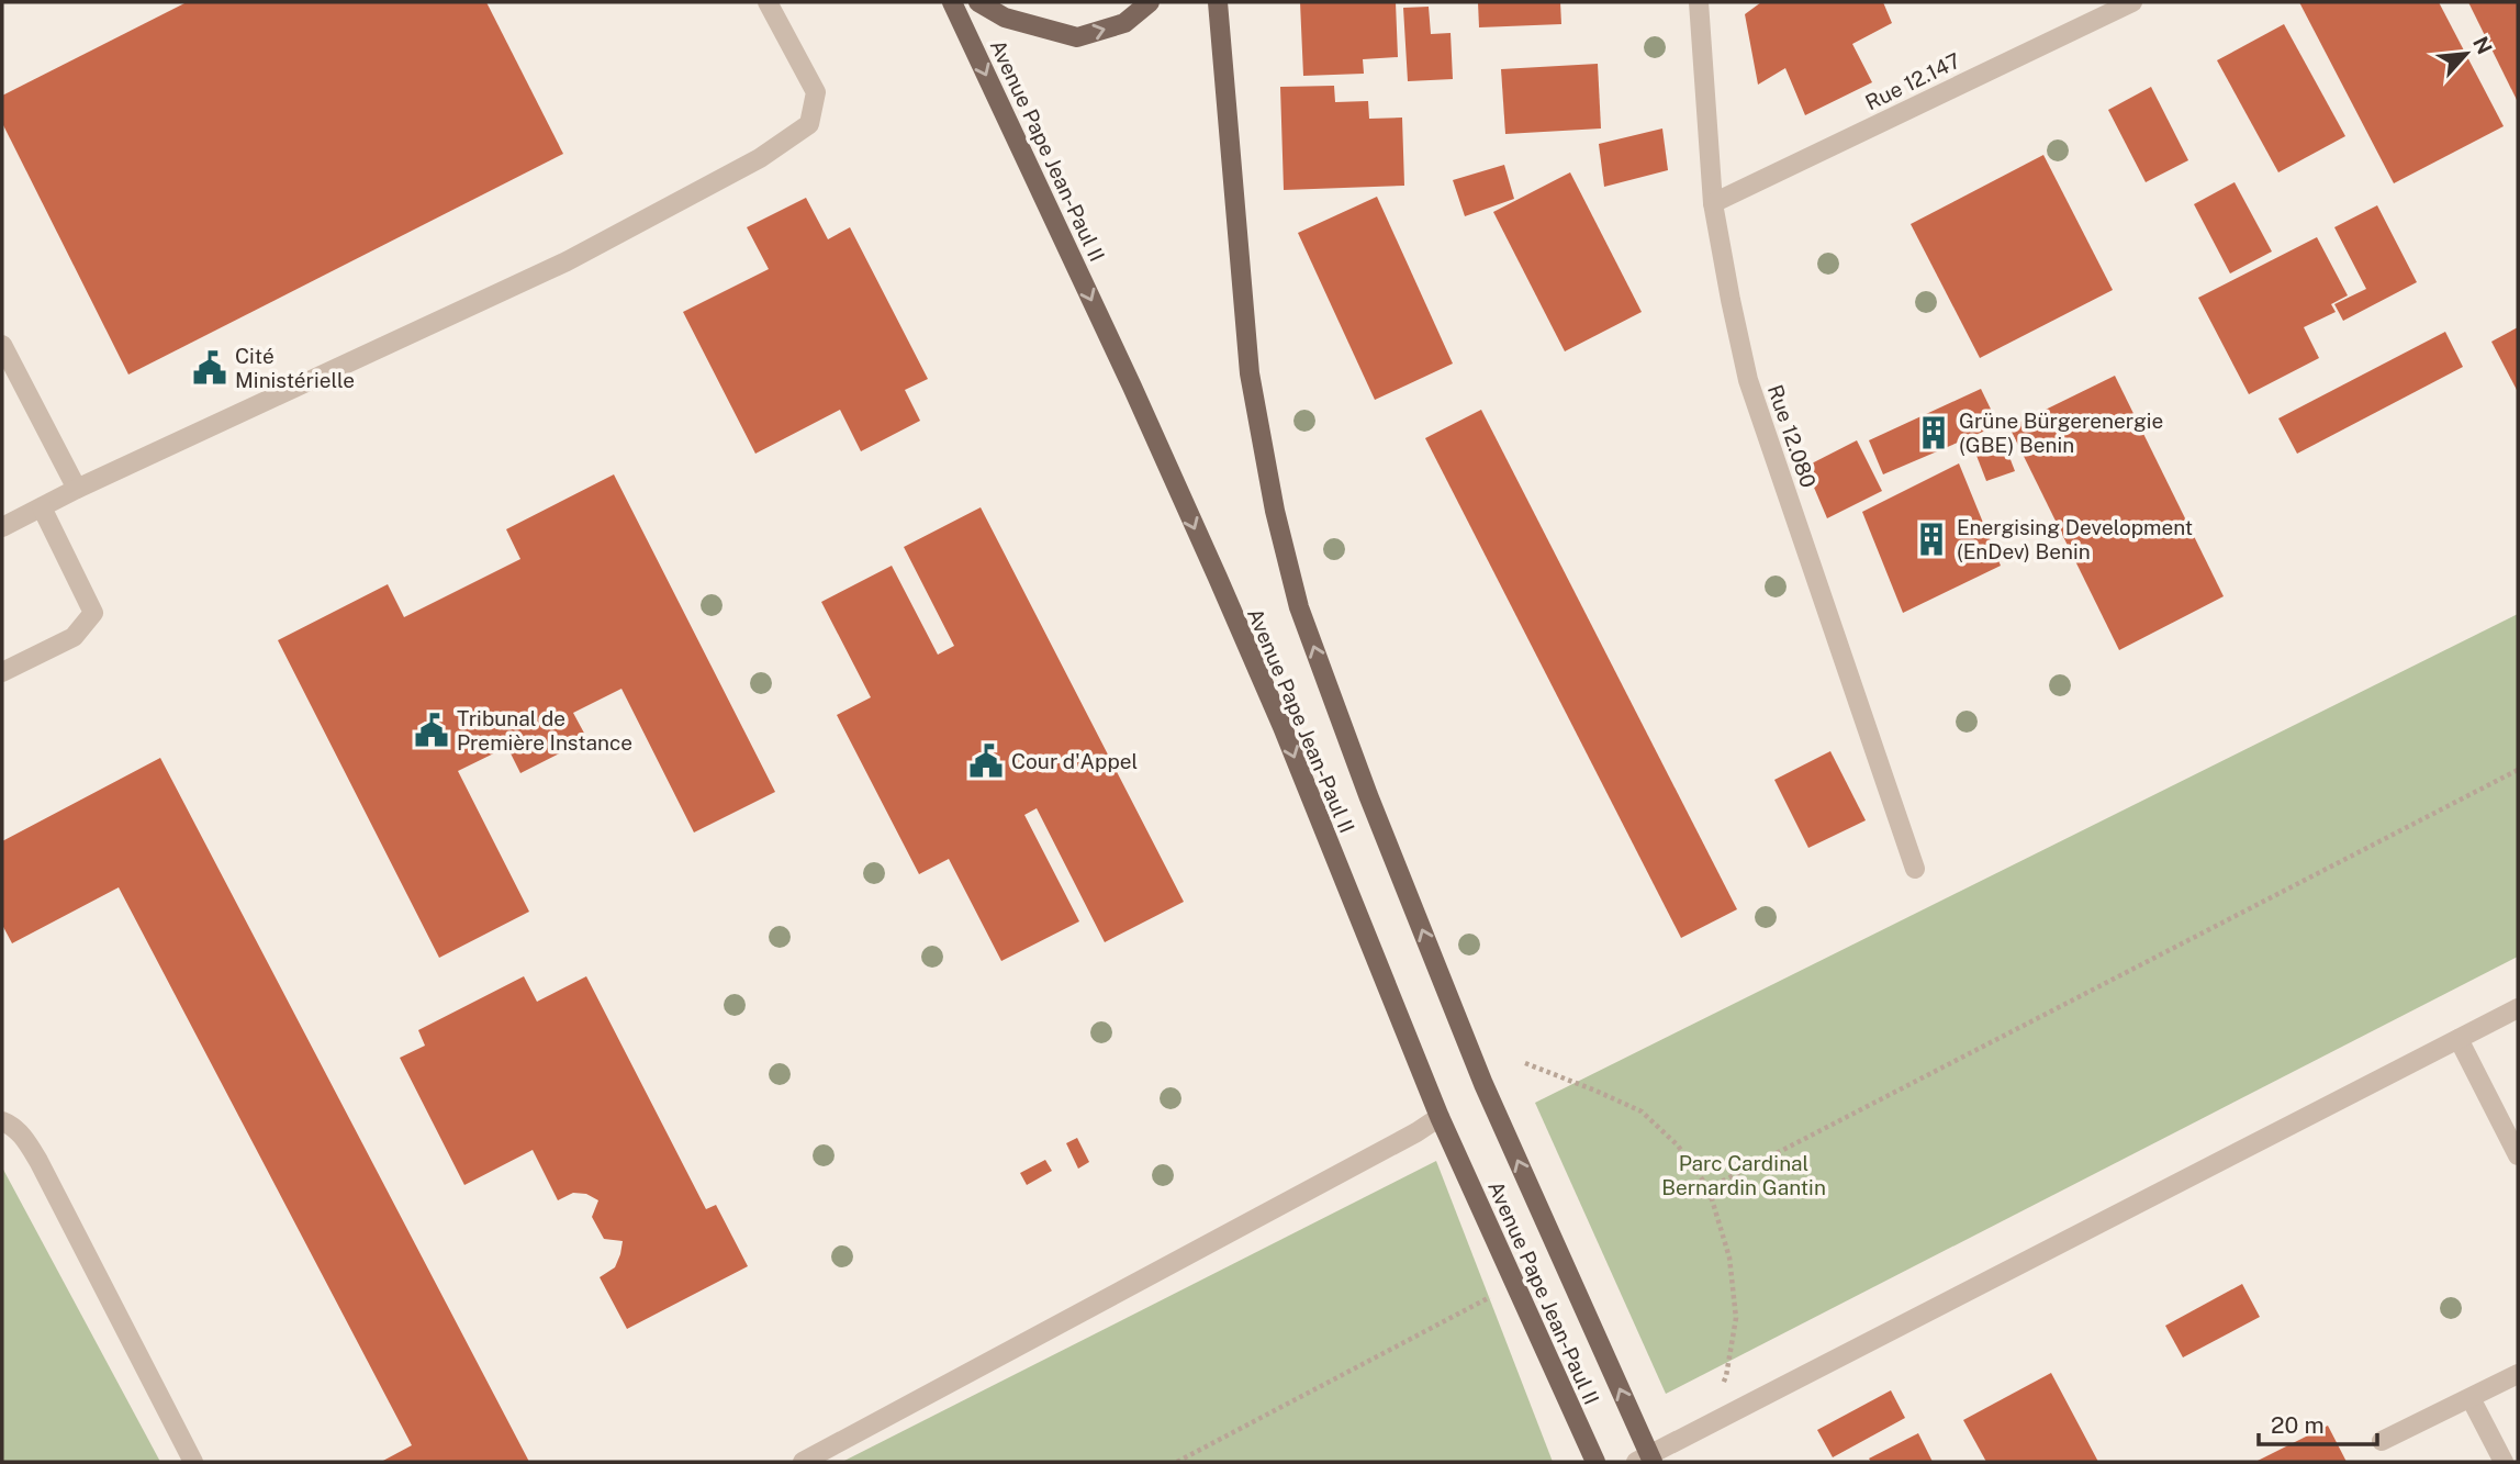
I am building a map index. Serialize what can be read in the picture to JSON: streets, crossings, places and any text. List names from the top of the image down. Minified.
{"streets":{"main road":["Avenue Pape Jean-Paul II"],"street":["Rue 12.147","Rue 12.080"]},"crossings":[["Rue 12.147","Rue 12.080"]],"parks":["Parc Cardinal Bernardin Gantin"],"places":{"public building":["Cité Ministérielle","Tribunal de Première Instance","Cour d'Appel"],"building":["Grüne Bürgerenergie (GBE) Benin","Energising Development (EnDev) Benin"]},"scale_bar":"20 m","north":"top right"}
